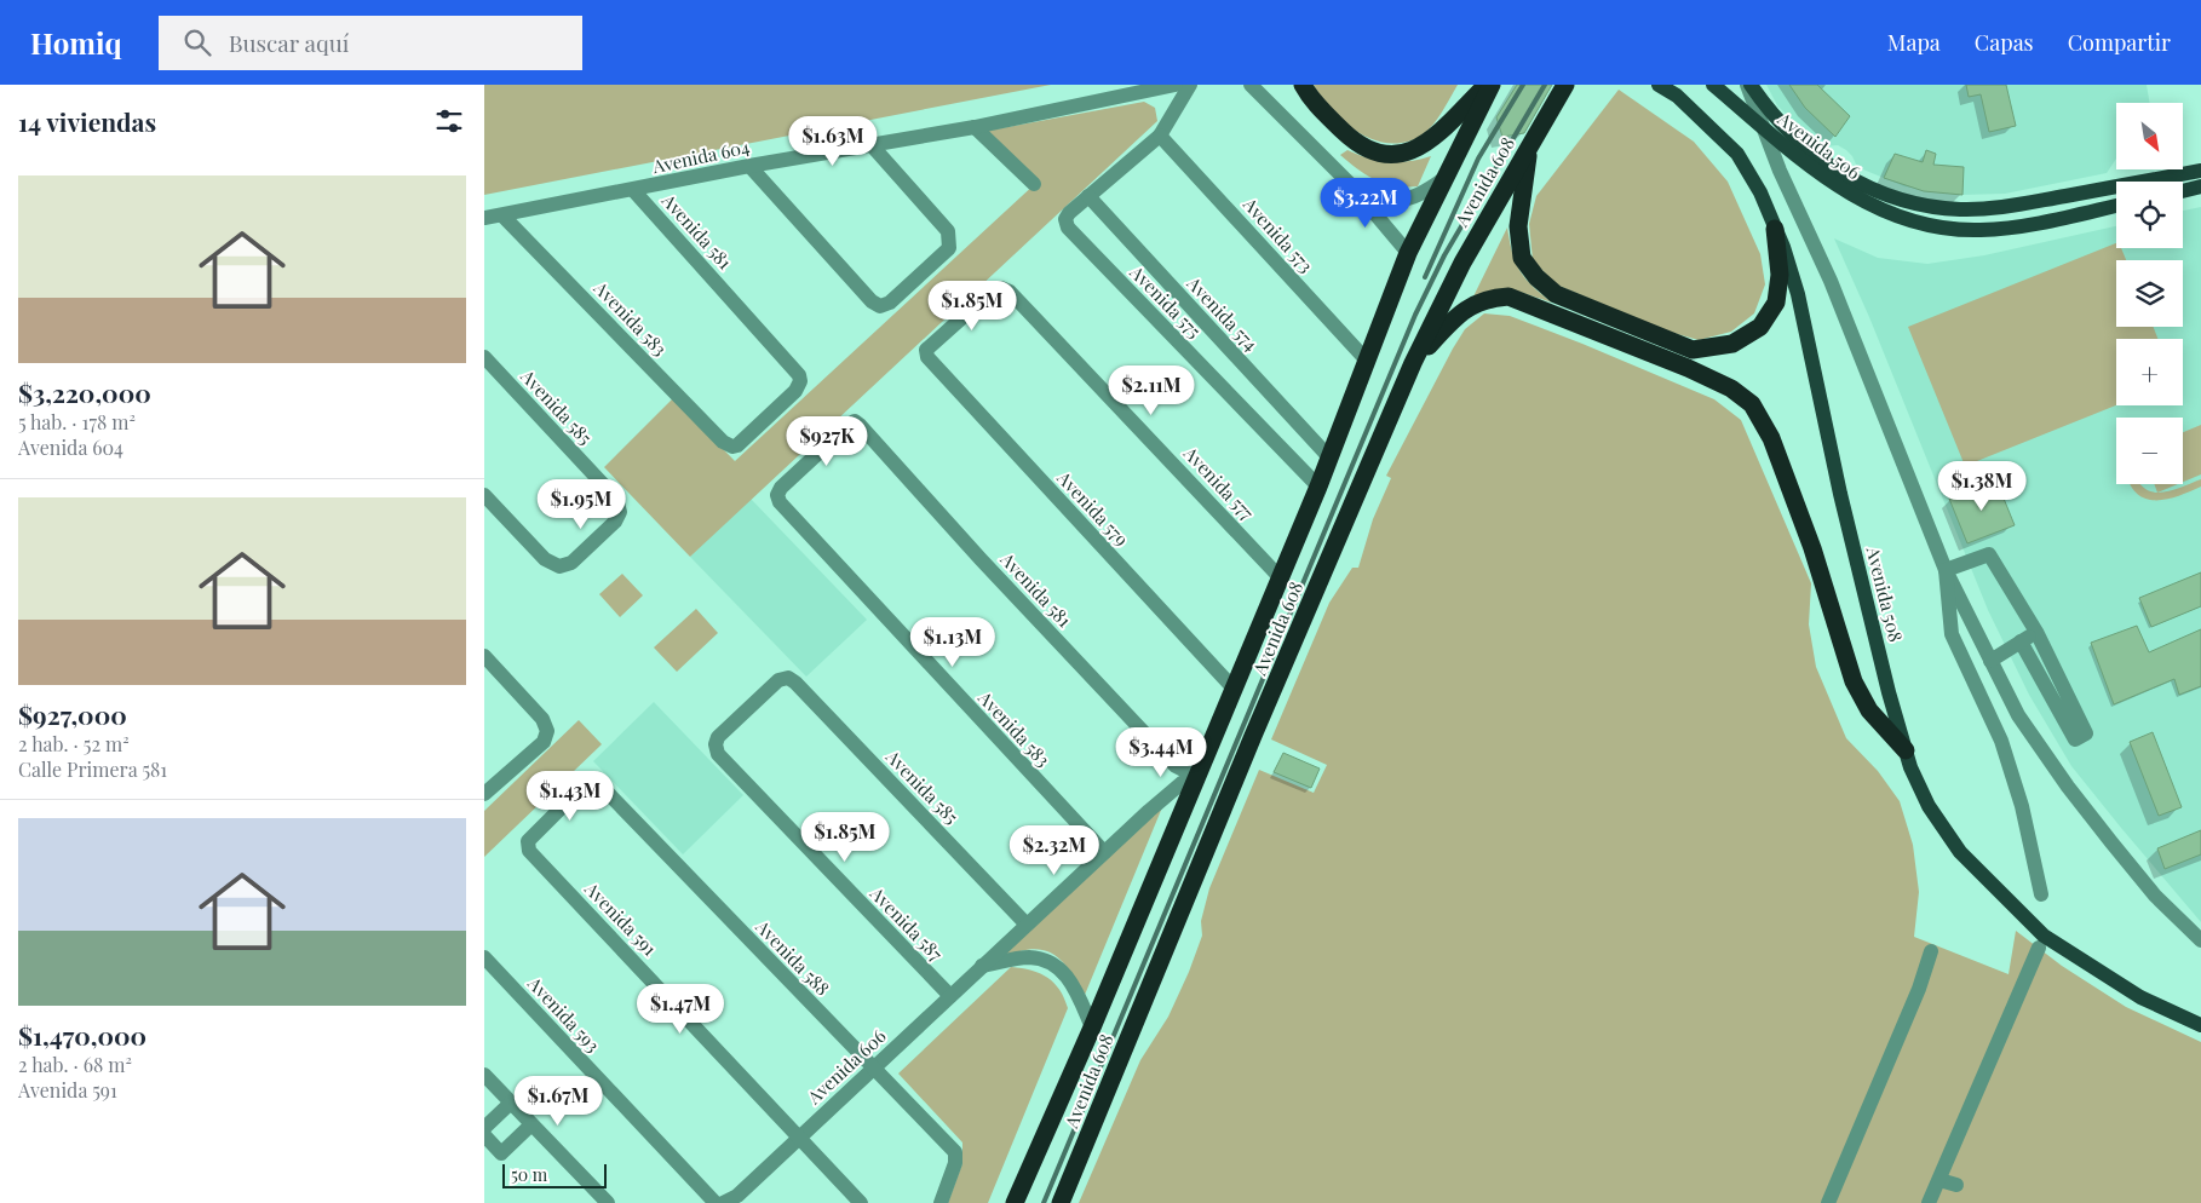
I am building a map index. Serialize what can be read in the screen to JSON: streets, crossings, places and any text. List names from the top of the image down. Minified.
{"streets":{"highway":["Avenida 608"],"main road":["Avenida 506","Avenida 508"],"street":["Avenida 604","Avenida 581","Avenida 573","Avenida 575","Avenida 574","Avenida 583","Avenida 585","Avenida 577","Avenida 579","Avenida 591","Avenida 587","Avenida 588","Avenida 593","Avenida 606"]},"crossings":[["Avenida 604","Avenida 581"],["Avenida 604","Avenida 583"],["Avenida 608","Avenida 581"],["Avenida 608","Avenida 573"],["Avenida 608","Avenida 575"],["Avenida 608","Avenida 574"],["Avenida 608","Avenida 577"],["Avenida 608","Avenida 579"],["Avenida 608","Avenida 606"],["Avenida 581","Avenida 583"],["Avenida 581","Avenida 606"],["Avenida 575","Avenida 574"],["Avenida 583","Avenida 606"],["Avenida 585","Avenida 587"],["Avenida 585","Avenida 606"],["Avenida 577","Avenida 579"],["Avenida 591","Avenida 588"],["Avenida 591","Avenida 606"],["Avenida 587","Avenida 606"],["Avenida 588","Avenida 606"]],"scale_bar":"50 m","north":"bottom right","page":{"header":"Homiq","search":"Buscar aquí","nav":["Mapa","Capas","Compartir"],"heading":"14 viviendas","map_buttons":["+","−"],"price":["$1.63M","$3.22M","$1.85M","$2.11M","$927K","$1.38M","$1.95M","$1.13M","$3.44M","$1.43M","$1.85M","$2.32M","$1.47M","$1.67M"],"list":[{"name":"$3,220,000","note":"5 hab. · 178 m² · Avenida 604"},{"name":"$927,000","note":"2 hab. · 52 m² · Calle Primera 581"},{"name":"$1,470,000","note":"2 hab. · 68 m² · Avenida 591"}],"scale":"50 m"}}
